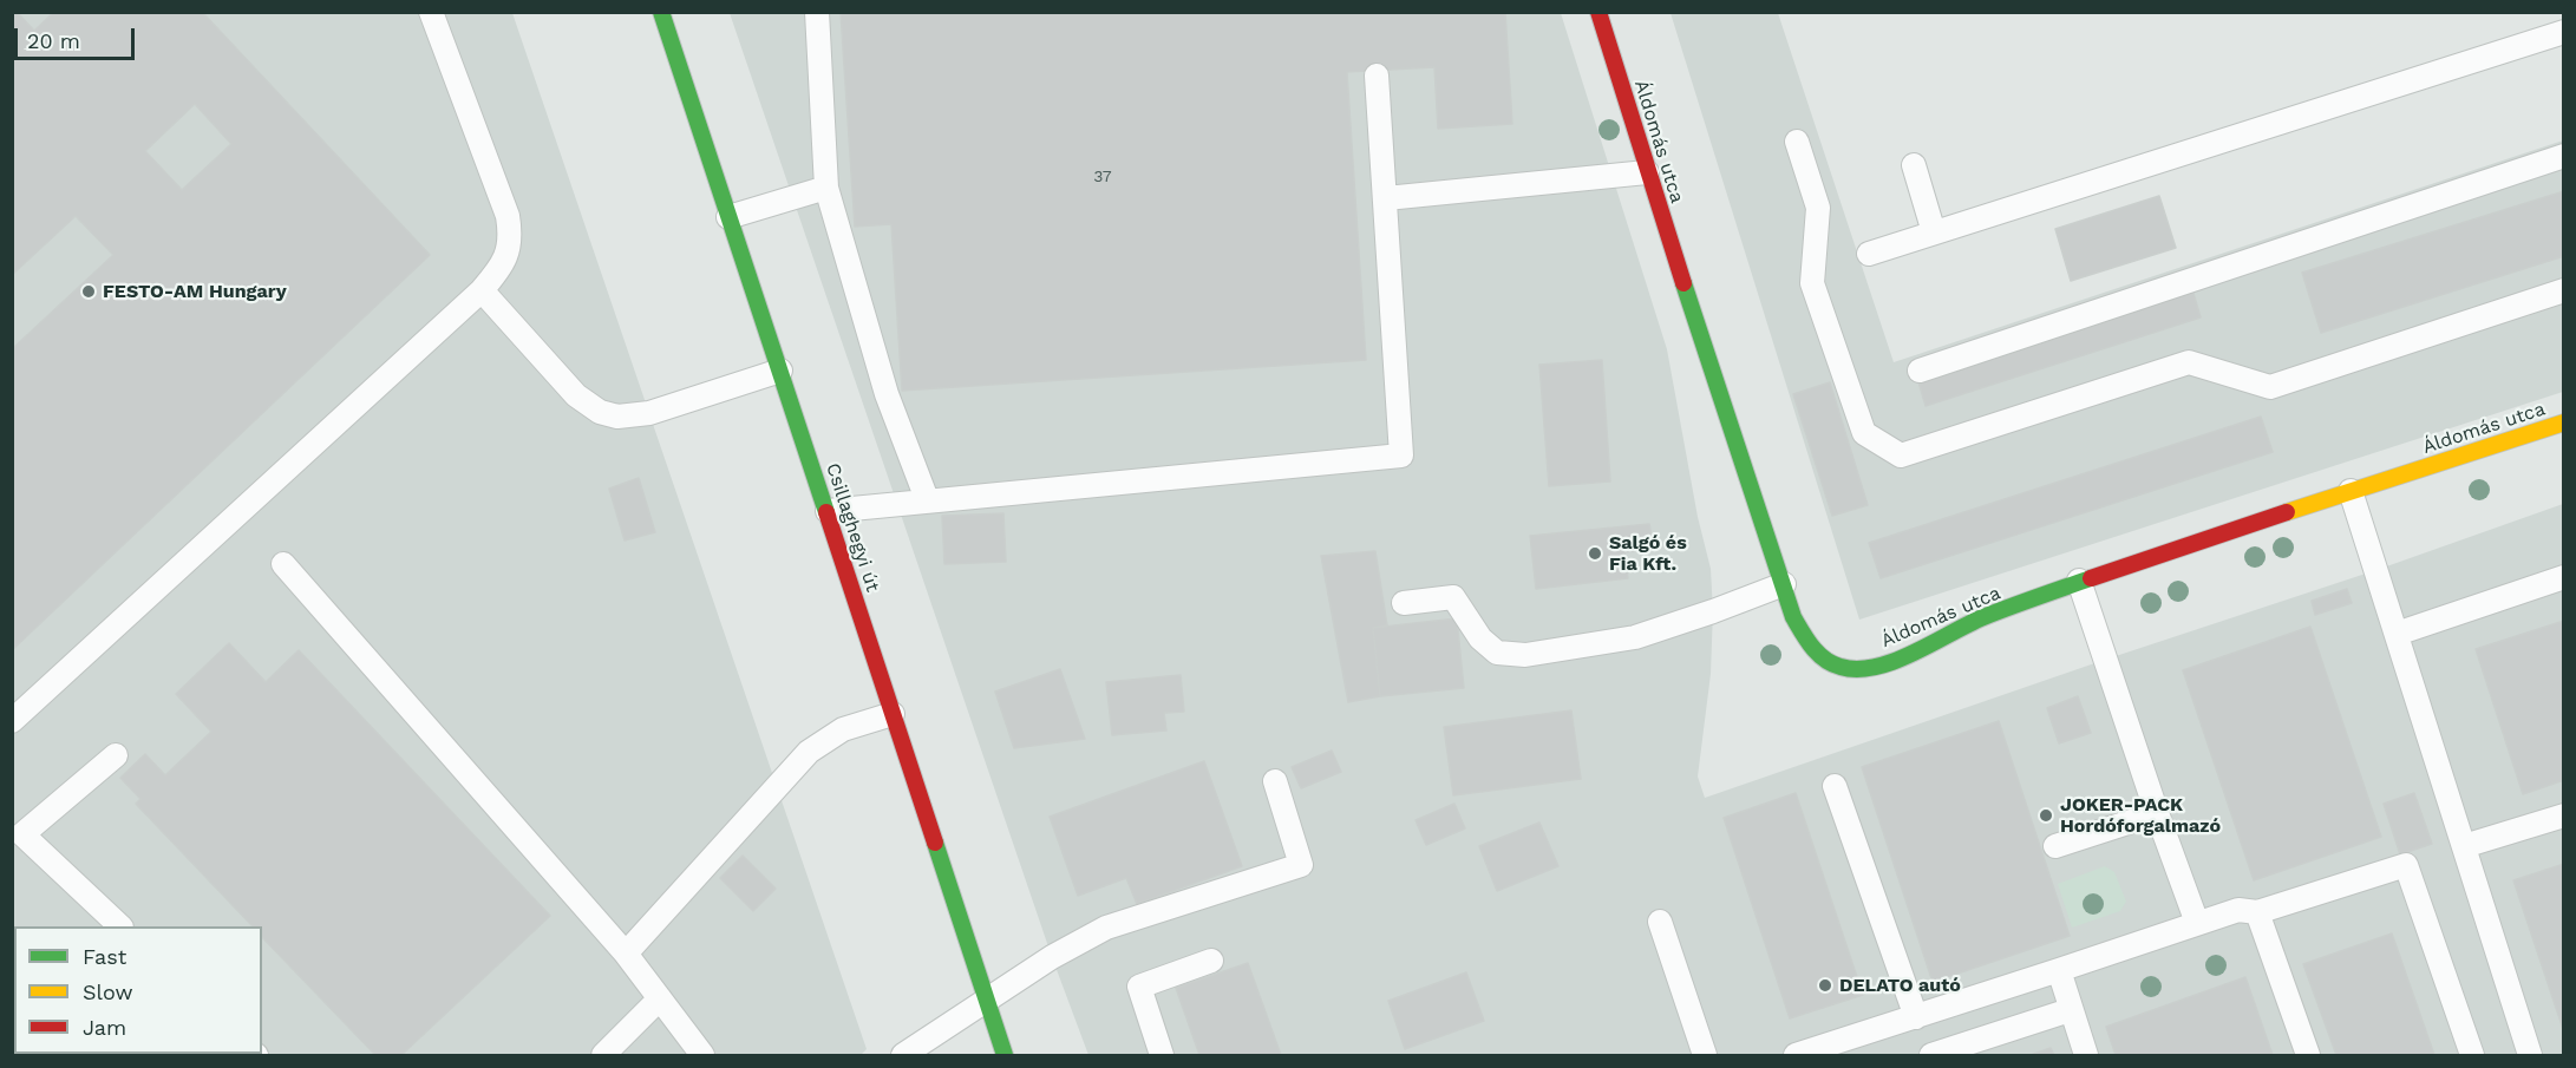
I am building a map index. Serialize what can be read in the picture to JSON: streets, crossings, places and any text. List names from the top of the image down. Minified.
{"streets":{"street":["Áldomás utca","Csillaghegyi út"]},"places":["FESTO-AM Hungary","Salgó és Fia Kft.","JOKER-PACK Hordóforgalmazó","DELATO autó"],"house_numbers":["37"],"legend":["Fast","Slow","Jam"],"scale_bar":"20 m"}
